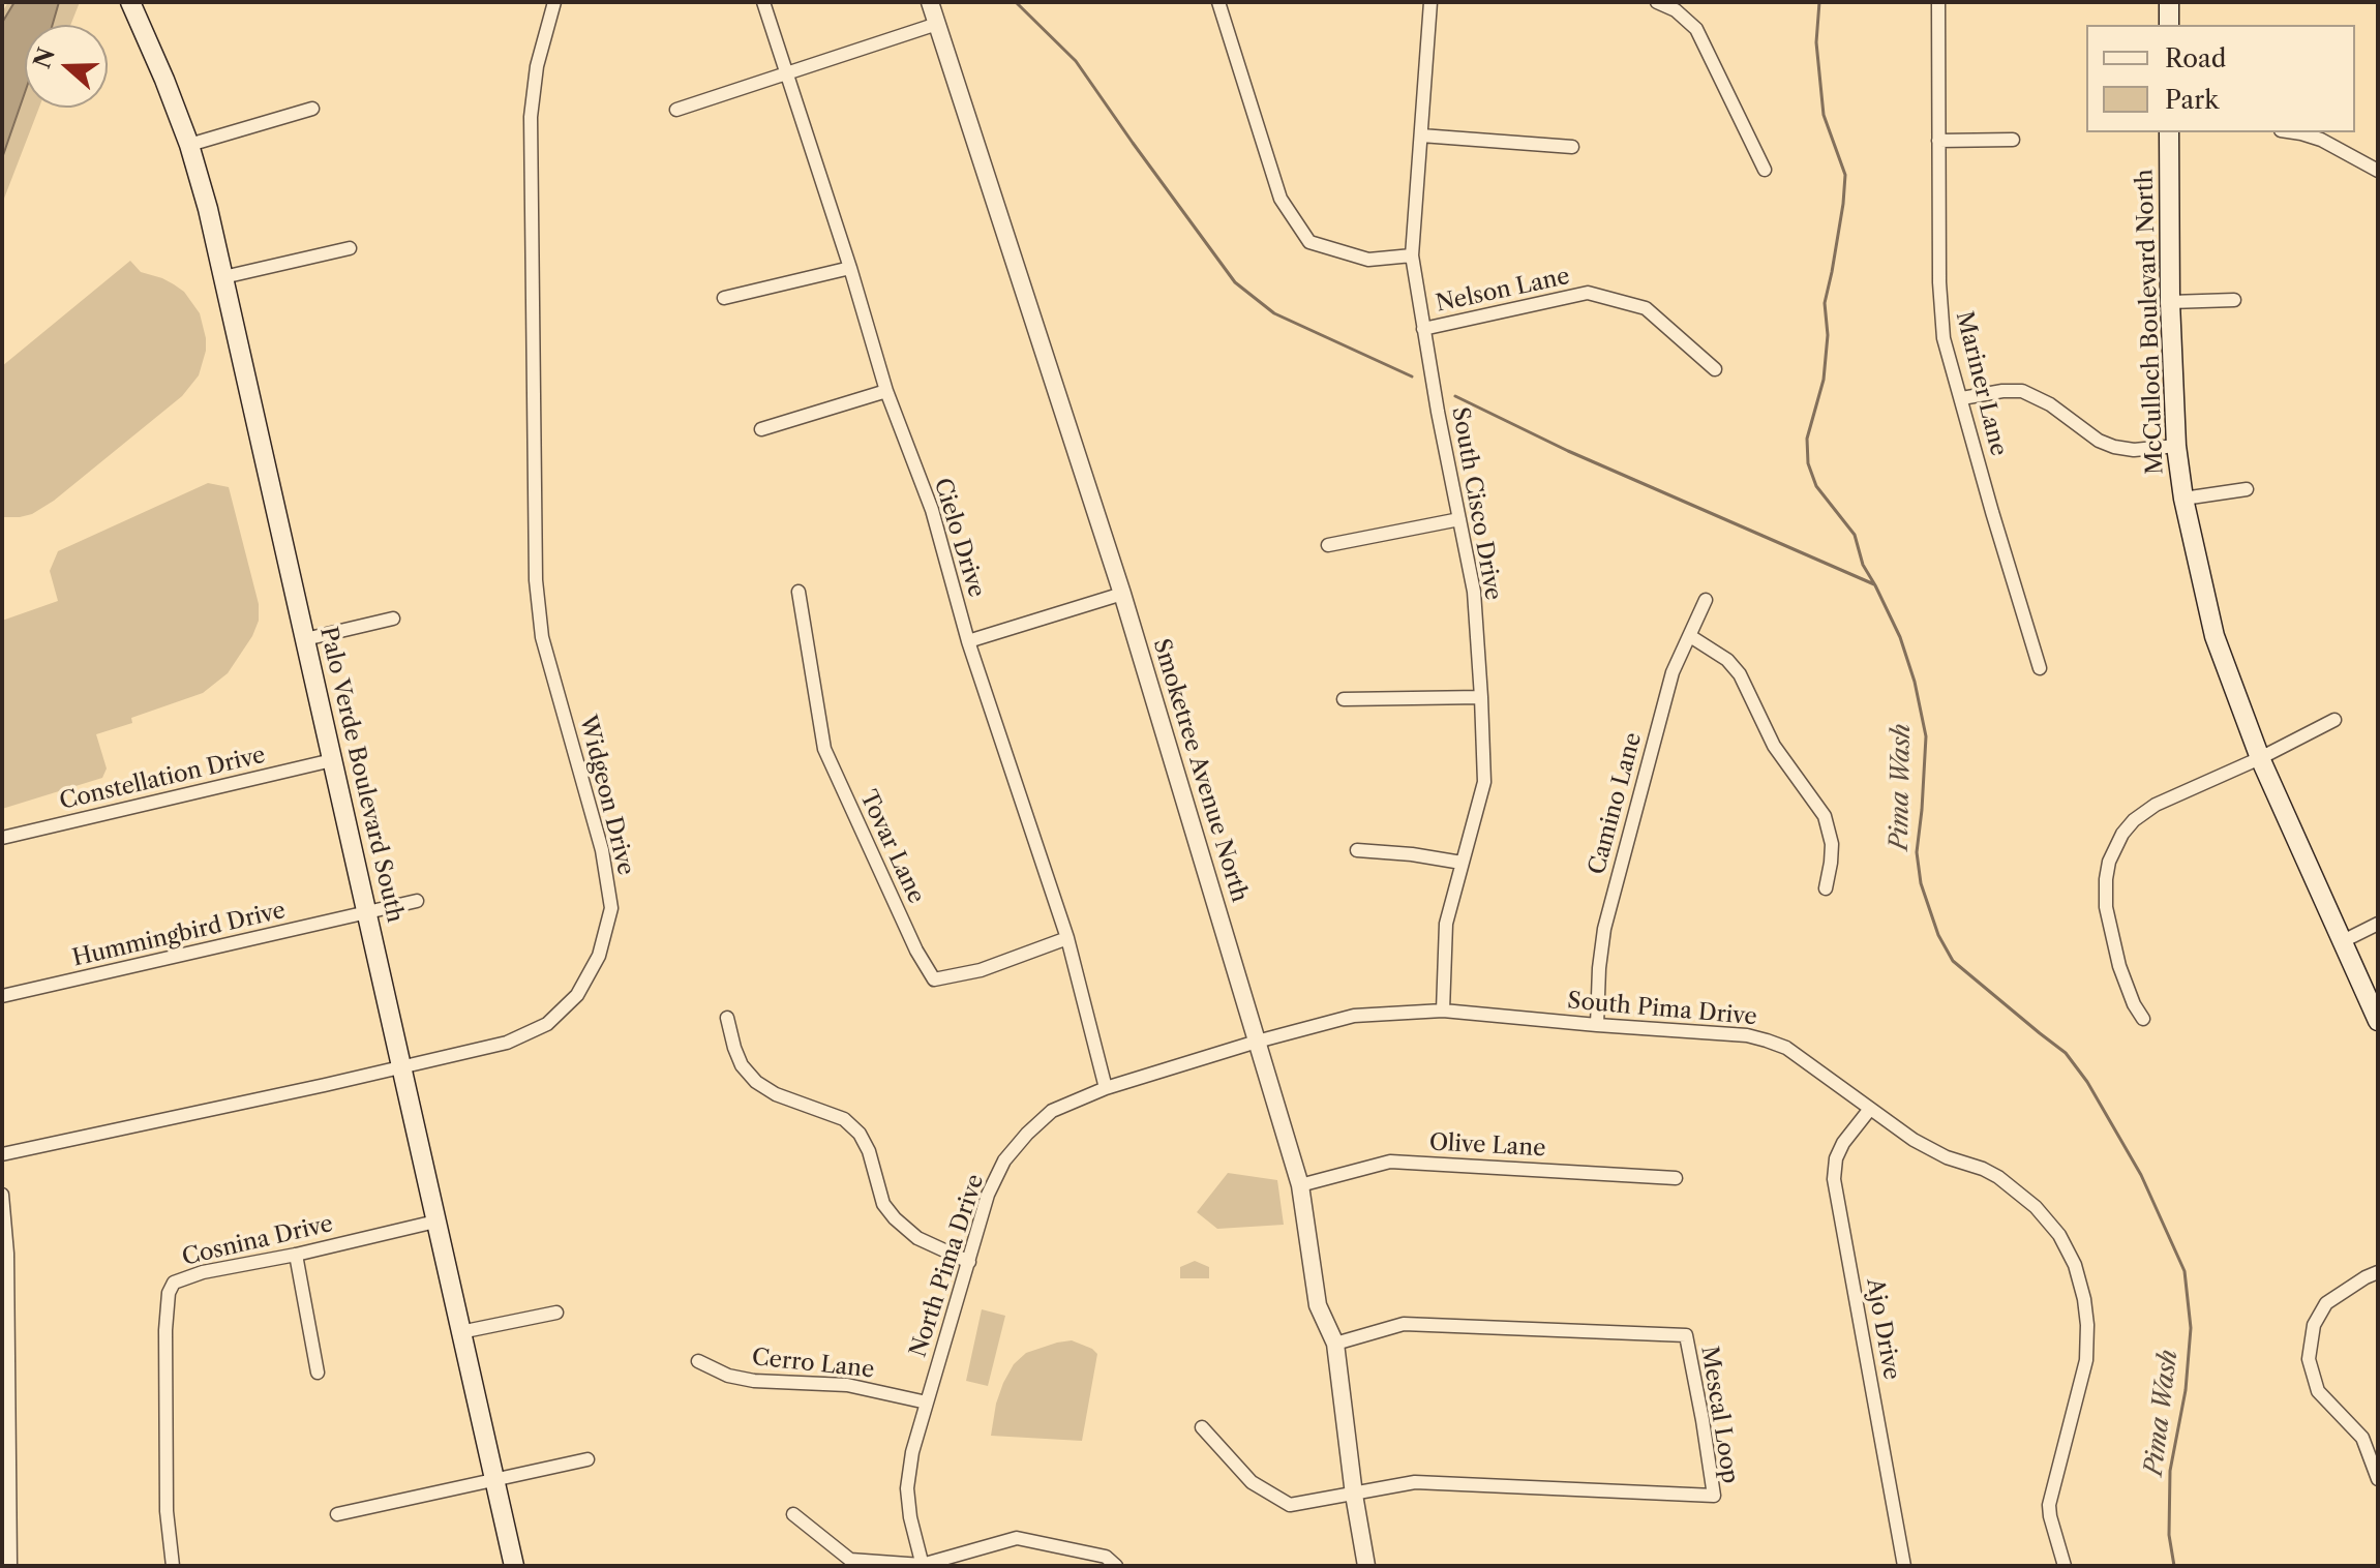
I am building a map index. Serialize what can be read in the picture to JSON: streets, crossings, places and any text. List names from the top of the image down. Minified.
{"streets":{"main road":["McCulloch Boulevard North","Palo Verde Boulevard South"],"street":["Nelson Lane","Mariner Lane","South Cisco Drive","Cielo Drive","Smoketree Avenue North","Constellation Drive","Widgeon Drive","Camino Lane","Tovar Lane","Hummingbird Drive","South Pima Drive","Olive Lane","Cosnina Drive","North Pima Drive","Ajo Drive","Cerro Lane","Mescal Loop"]},"crossings":[["Nelson Lane","South Cisco Drive"],["South Cisco Drive","South Pima Drive"],["Cielo Drive","Tovar Lane"],["Cielo Drive","North Pima Drive"],["Smoketree Avenue North","South Pima Drive"],["Smoketree Avenue North","Olive Lane"],["Smoketree Avenue North","North Pima Drive"],["Smoketree Avenue North","Mescal Loop"],["Palo Verde Boulevard South","Constellation Drive"],["Palo Verde Boulevard South","Widgeon Drive"],["Palo Verde Boulevard South","Hummingbird Drive"],["Palo Verde Boulevard South","Cosnina Drive"],["Camino Lane","South Pima Drive"],["South Pima Drive","North Pima Drive"],["South Pima Drive","Ajo Drive"],["North Pima Drive","Cerro Lane"]],"water":["Pima Wash"],"legend":["Road","Park"],"north":"left"}
